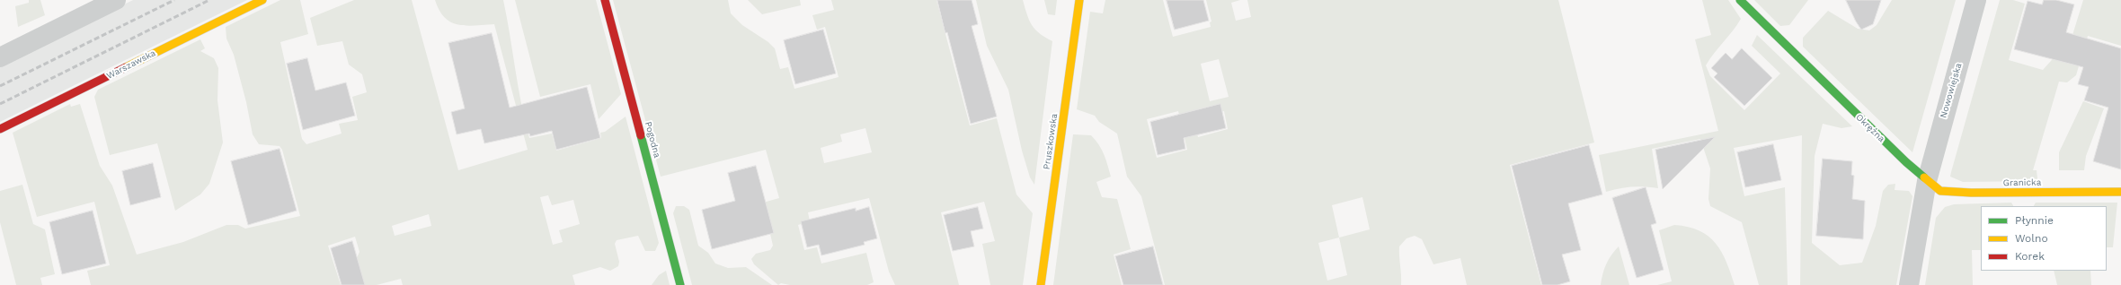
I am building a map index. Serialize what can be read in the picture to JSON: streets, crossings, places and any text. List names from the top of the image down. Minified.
{"streets":{"street":["Warszawska","Nowowiejska","Okrężna","Pogodna","Pruszkowska","Granicka"]},"crossings":[["Nowowiejska","Okrężna"],["Nowowiejska","Granicka"],["Okrężna","Granicka"]],"legend":["Płynnie","Wolno","Korek"]}
